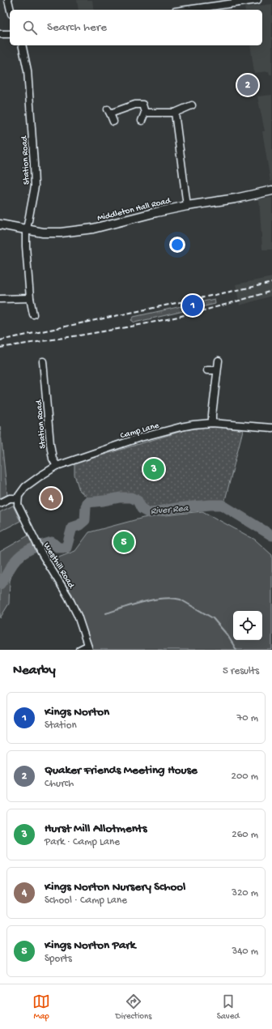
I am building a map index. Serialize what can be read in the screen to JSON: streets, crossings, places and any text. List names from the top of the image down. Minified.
{"streets":{"main road":["Middleton Hall Road"],"street":["Station Road","Camp Lane","Westhill Road"]},"crossings":[["Station Road","Middleton Hall Road"],["Station Road","Camp Lane"],["Camp Lane","Westhill Road"]],"water":["River Rea"],"page":{"search":"Search here","pins":["2","1","3","4","5"],"heading":["Nearby","5 results"],"list":[{"mark":"1","name":"Kings Norton","note":"Station","value":"70 m"},{"mark":"2","name":"Quaker Friends Meeting House","note":"Church","value":"200 m"},{"mark":"3","name":"Hurst Mill Allotments","note":"Park · Camp Lane","value":"260 m"},{"mark":"4","name":"Kings Norton Nursery School","note":"School · Camp Lane","value":"320 m"},{"mark":"5","name":"Kings Norton Park","note":"Sports","value":"340 m"}],"nav":["Map","Directions","Saved"]}}
